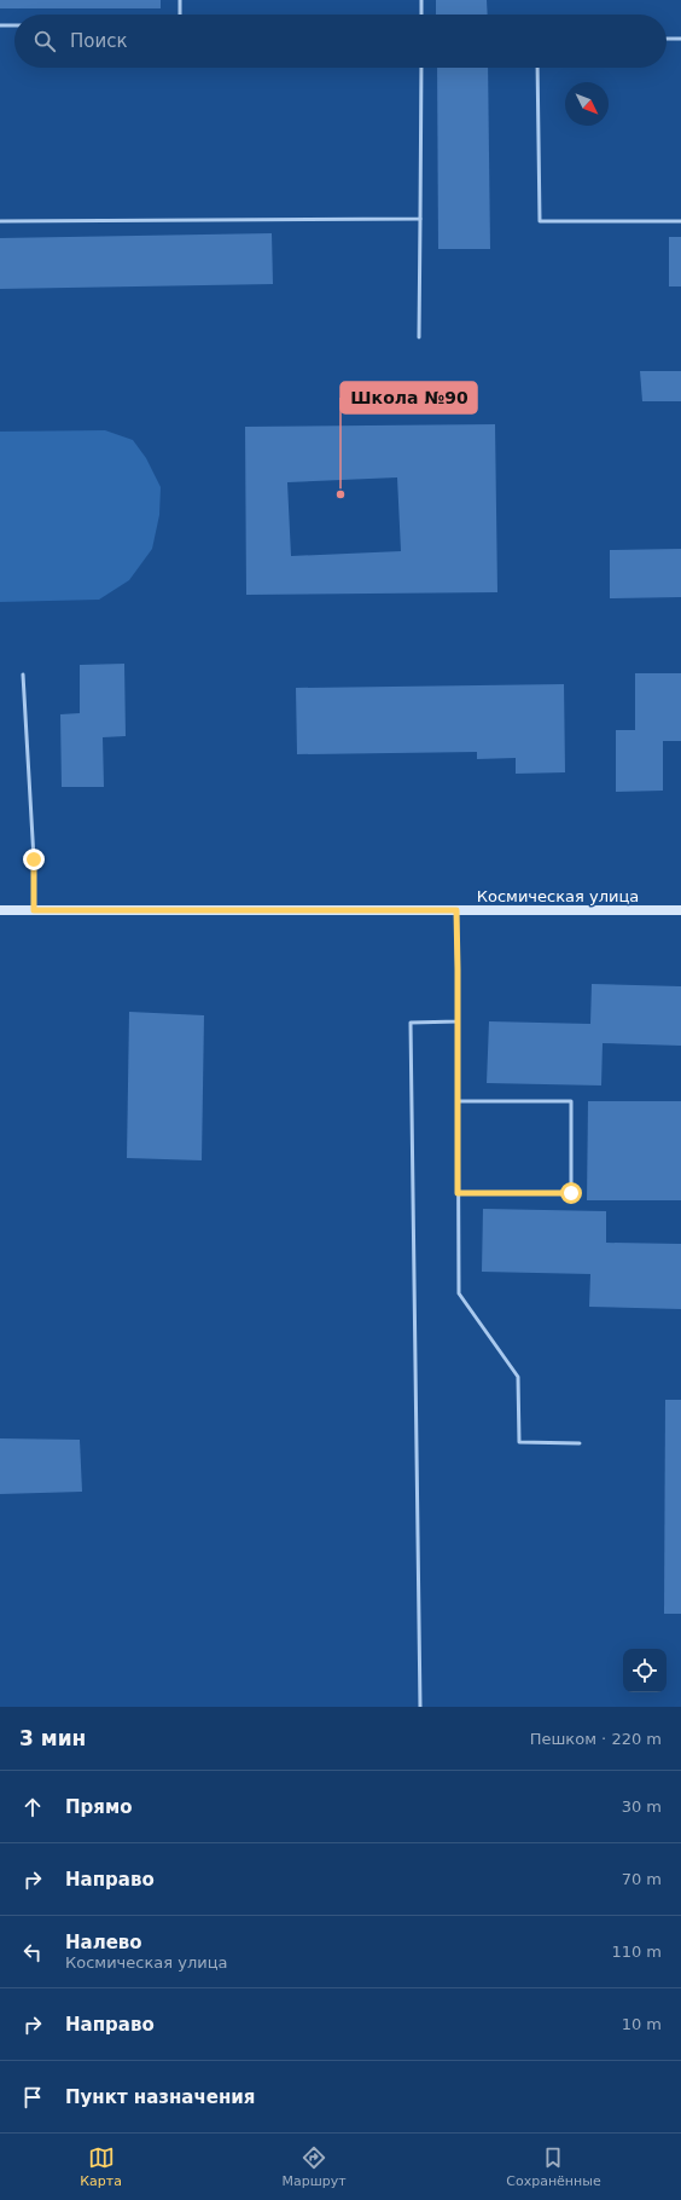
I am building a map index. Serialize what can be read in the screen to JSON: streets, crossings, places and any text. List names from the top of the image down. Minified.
{"streets":{"main road":["Космическая улица"]},"places":["Школа №90"],"north":"bottom right","page":{"search":"Поиск","heading":["3 мин","Пешком · 220 m"],"list":[["Прямо","30 m"],["Направо","70 m"],["Налево","Космическая улица","110 m"],["Направо","10 m"],"Пункт назначения"],"nav":["Карта","Маршрут","Сохранённые"]}}
